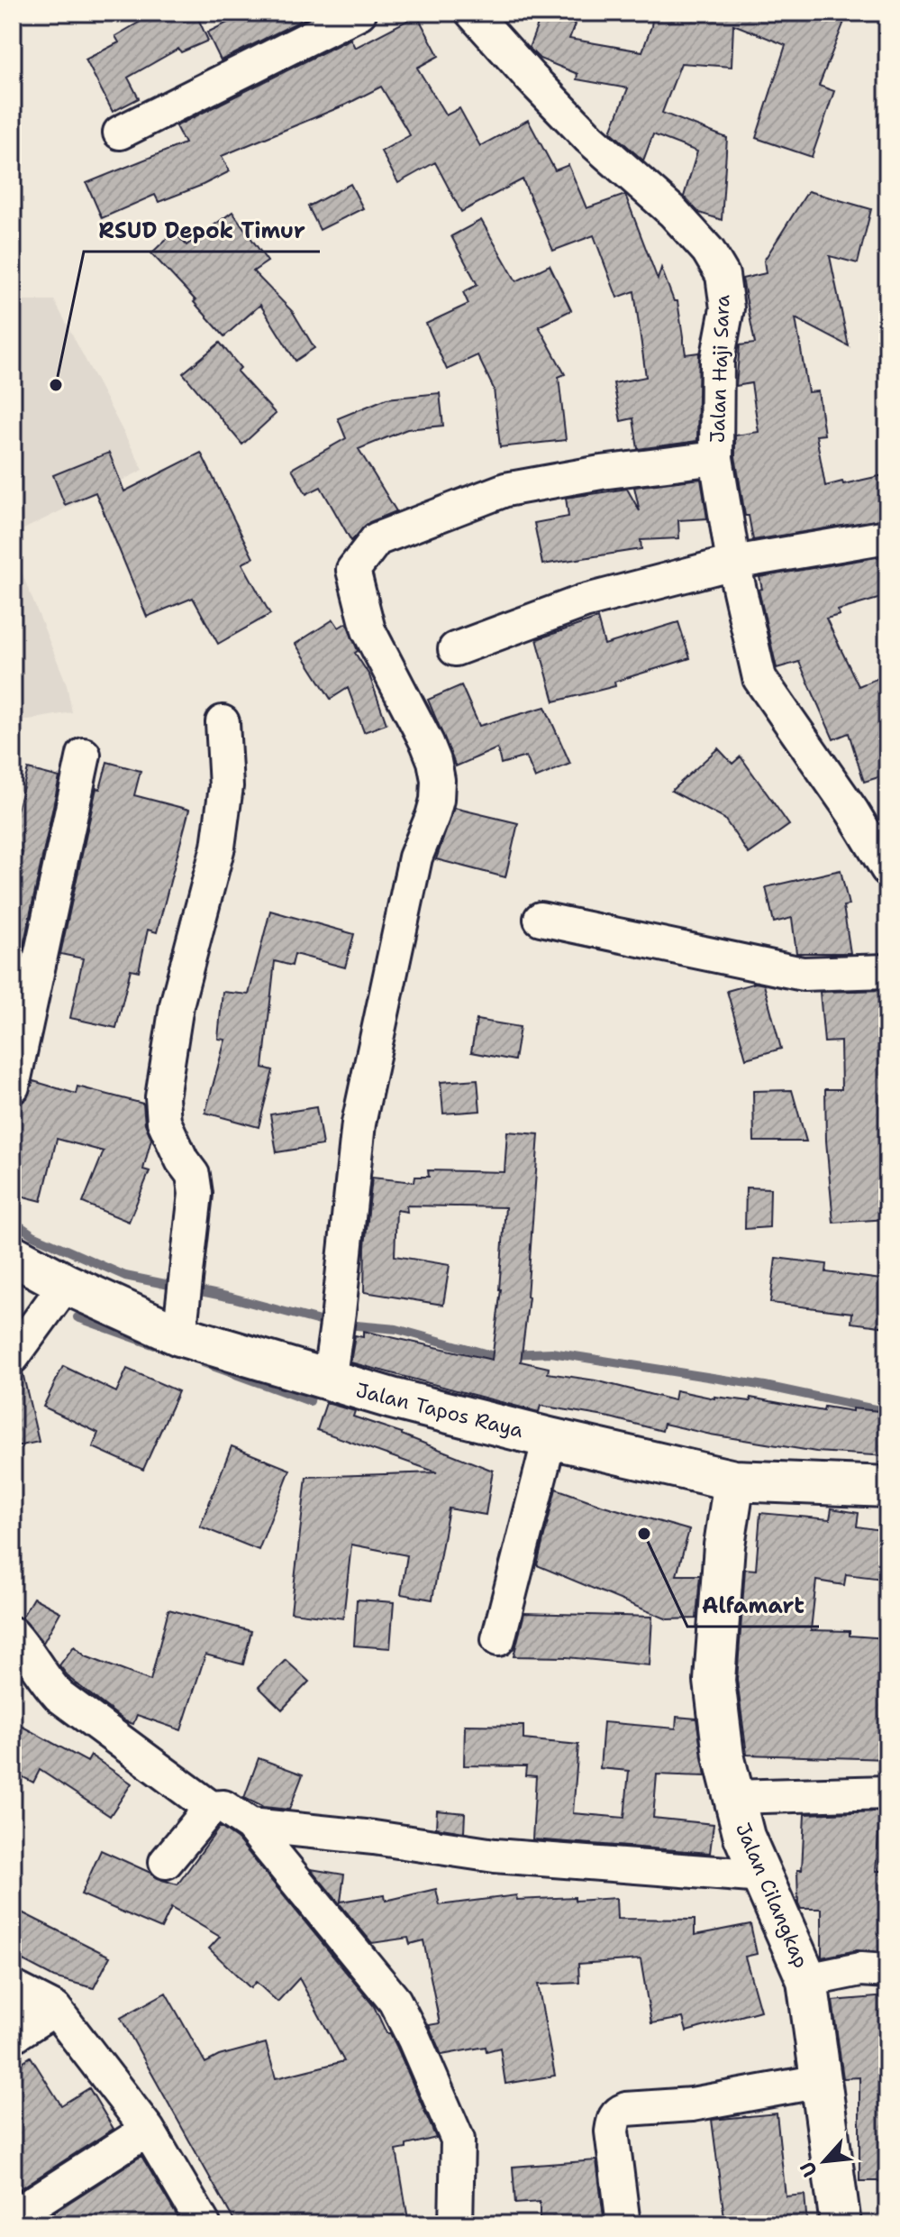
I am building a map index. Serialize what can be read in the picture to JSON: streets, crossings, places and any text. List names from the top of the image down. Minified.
{"streets":{"main road":["Jalan Tapos Raya","Jalan Cilangkap"],"street":["Jalan Haji Sara"]},"crossings":[["Jalan Tapos Raya","Jalan Cilangkap"]],"places":["RSUD Depok Timur","Alfamart"],"north":"bottom left"}
